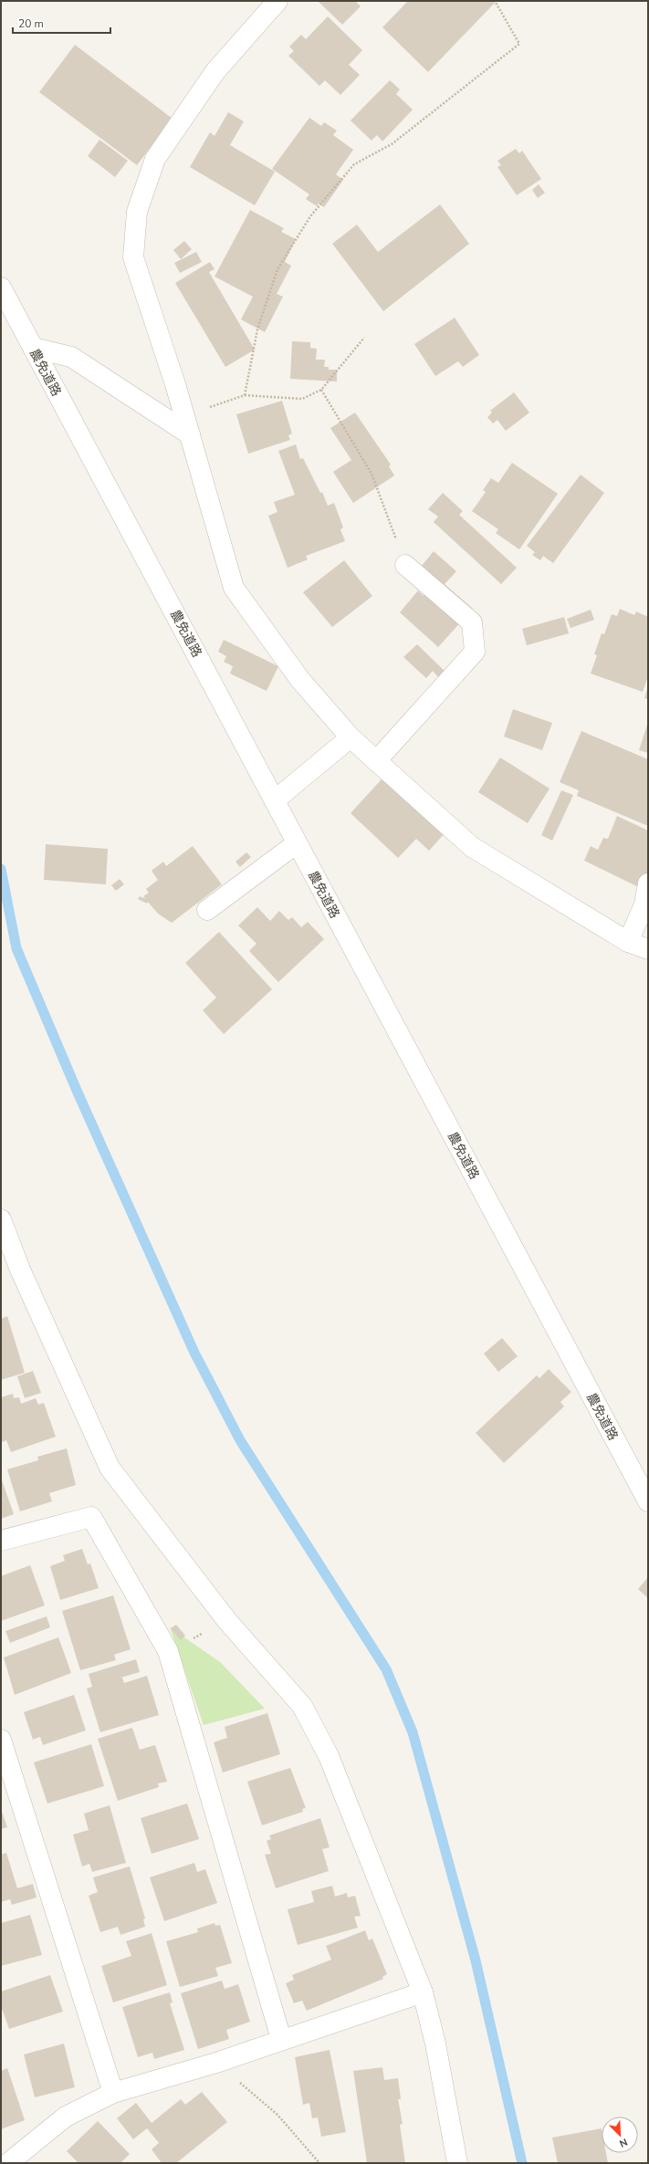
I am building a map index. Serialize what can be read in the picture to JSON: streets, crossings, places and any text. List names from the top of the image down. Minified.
{"streets":{"street":["農免道路"]},"scale_bar":"20 m","north":"bottom right"}
